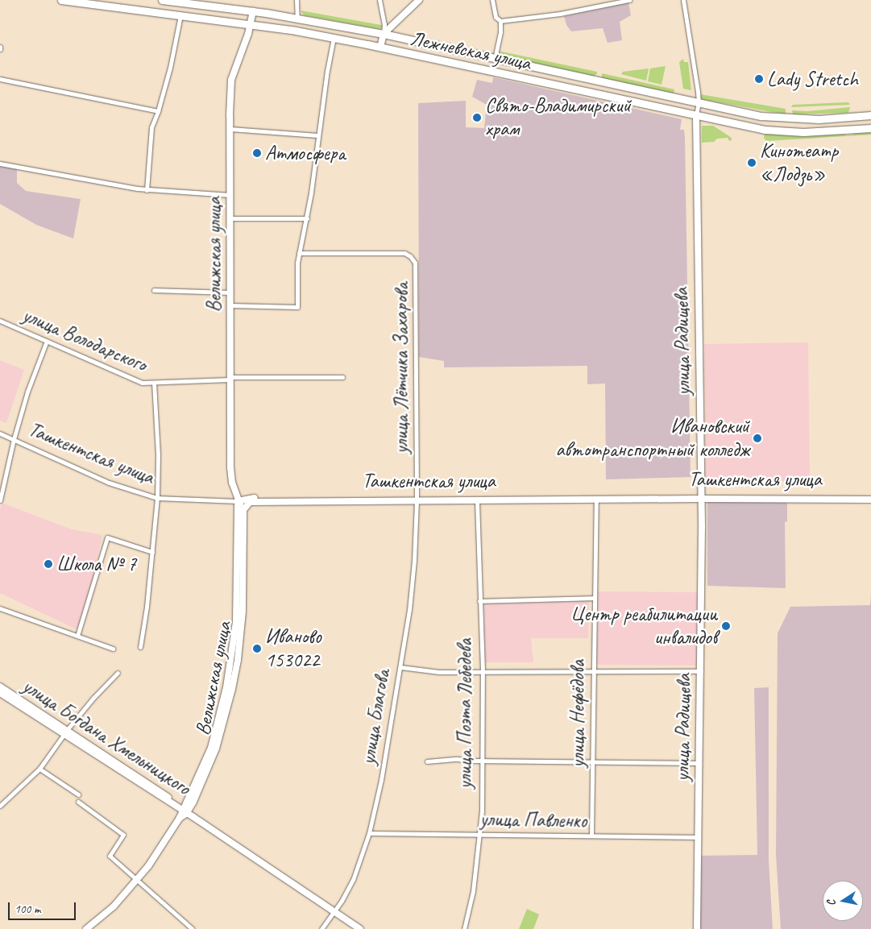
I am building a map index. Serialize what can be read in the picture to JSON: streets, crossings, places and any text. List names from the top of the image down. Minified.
{"streets":{"highway":["Лежневская улица"],"main road":["Велижская улица","улица Радищева","Ташкентская улица","улица Богдана Хмельницкого"],"street":["улица Володарского","улица Лётчика Захарова","улица Поэта Лебедева","улица Нефёдова","улица Благова","улица Павленко"]},"crossings":[["Лежневская улица","Велижская улица"],["Лежневская улица","улица Радищева"],["Велижская улица","улица Володарского"],["Велижская улица","Ташкентская улица"],["Велижская улица","улица Богдана Хмельницкого"],["улица Радищева","Ташкентская улица"],["улица Радищева","улица Павленко"],["улица Лётчика Захарова","Ташкентская улица"],["улица Лётчика Захарова","улица Благова"],["Ташкентская улица","улица Поэта Лебедева"],["Ташкентская улица","улица Нефёдова"],["Ташкентская улица","улица Благова"],["улица Поэта Лебедева","улица Павленко"],["улица Нефёдова","улица Павленко"],["улица Благова","улица Богдана Хмельницкого"],["улица Благова","улица Павленко"]],"places":["Lady Stretch","Свято-Владимирский храм","Атмосфера","Кинотеатр «Лодзь»","Ивановский автотранспортный колледж","Школа № 7","Центр реабилитации инвалидов","Иваново 153022"],"scale_bar":"100 m","north":"left"}
